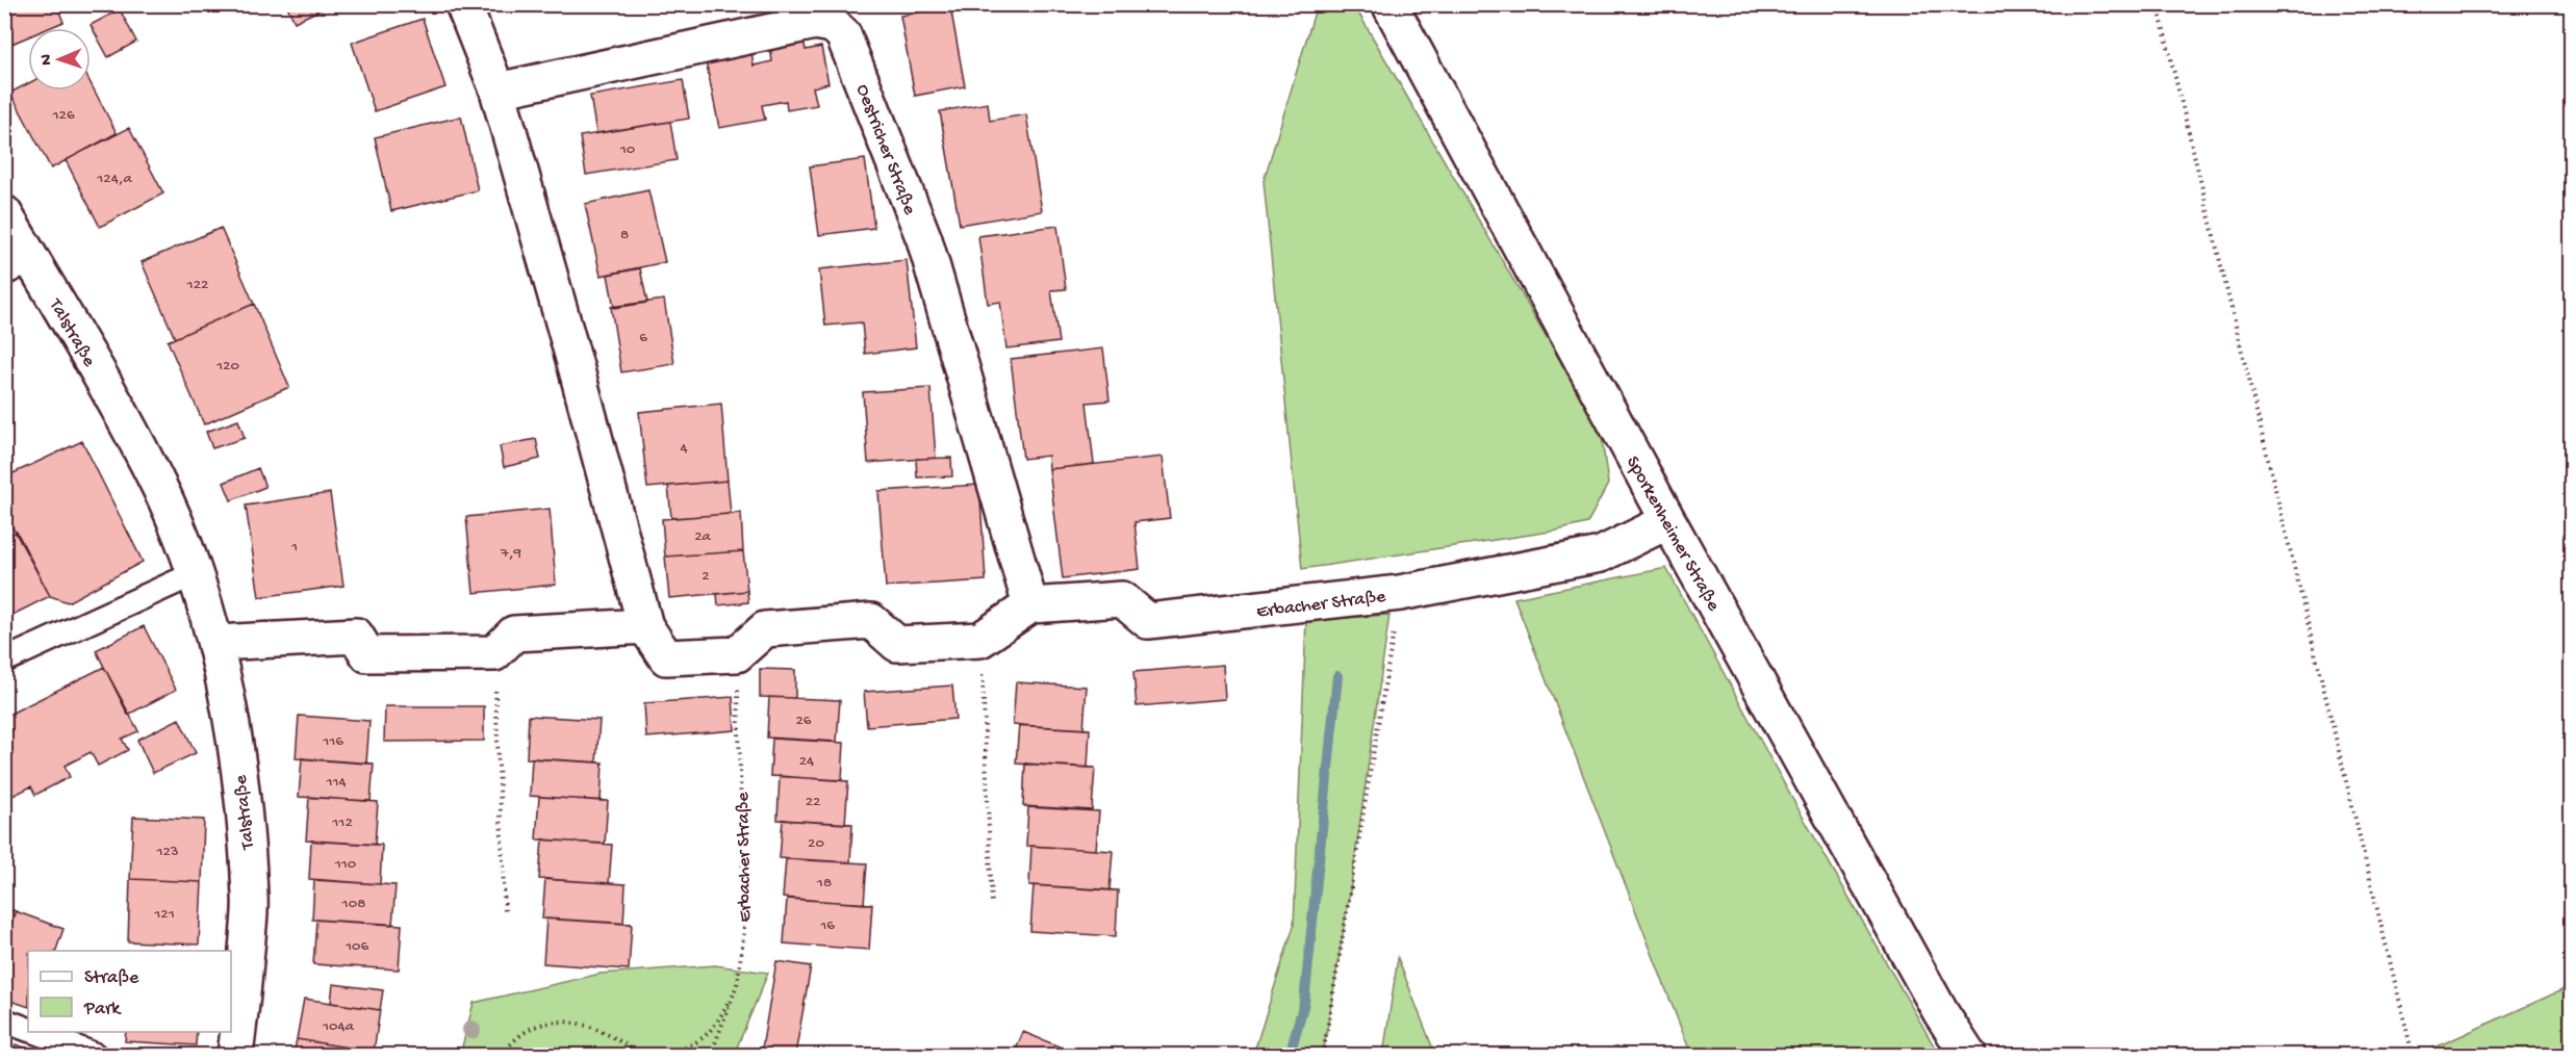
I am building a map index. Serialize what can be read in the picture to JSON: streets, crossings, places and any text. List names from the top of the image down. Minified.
{"streets":{"street":["Oestricher Straße","Talstraße","Sporkenheimer Straße","Erbacher Straße"]},"crossings":[["Oestricher Straße","Erbacher Straße"],["Sporkenheimer Straße","Erbacher Straße"]],"house_numbers":["126","10","124,a","8","122","6","120","4","2a","1","7,9","2","26","116","24","114","22","112","20","123","110","18","108","121","16","106","104a"],"legend":["Straße","Park"],"north":"left"}
